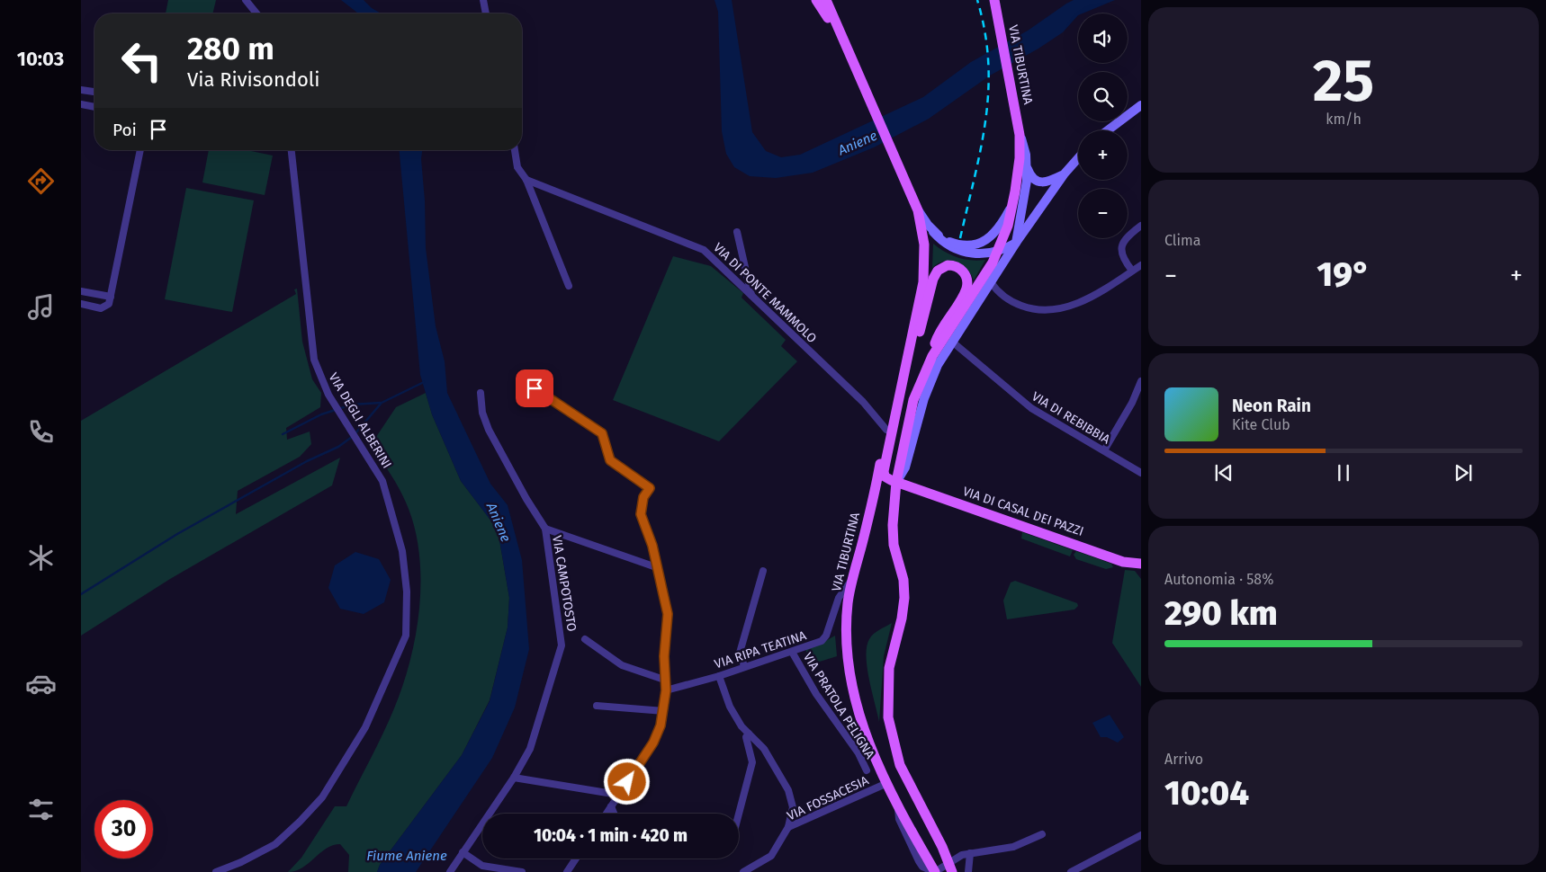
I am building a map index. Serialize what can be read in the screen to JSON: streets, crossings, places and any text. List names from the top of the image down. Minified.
{"streets":{"main road":["VIA TIBURTINA","VIA DI CASAL DEI PAZZI"],"street":["VIA DI PONTE MAMMOLO","VIA DI REBIBBIA","VIA DEGLI ALBERINI","VIA CAMPOTOSTO","VIA RIPA TEATINA","VIA PRATOLA PELIGNA","VIA FOSSACESIA"]},"crossings":[["VIA TIBURTINA","VIA DI PONTE MAMMOLO"],["VIA TIBURTINA","VIA DI REBIBBIA"],["VIA TIBURTINA","VIA DI CASAL DEI PAZZI"],["VIA TIBURTINA","VIA RIPA TEATINA"],["VIA TIBURTINA","VIA FOSSACESIA"],["VIA RIPA TEATINA","VIA PRATOLA PELIGNA"]],"water":["Aniene","Fiume Aniene"],"page":{"tabs":"10:03","tile":[["25","km/h"],"Clima",["Autonomia · 58%","290 km"],["Arrivo","10:04"]],"map_buttons":["+","−"],"turn":["280 m","Via Rivisondoli"],"then":"Poi","heat":["−","19°","+"],"song":["Neon Rain","Kite Club"],"limit":"30","trip":"10:04 · 1 min · 420 m"}}
